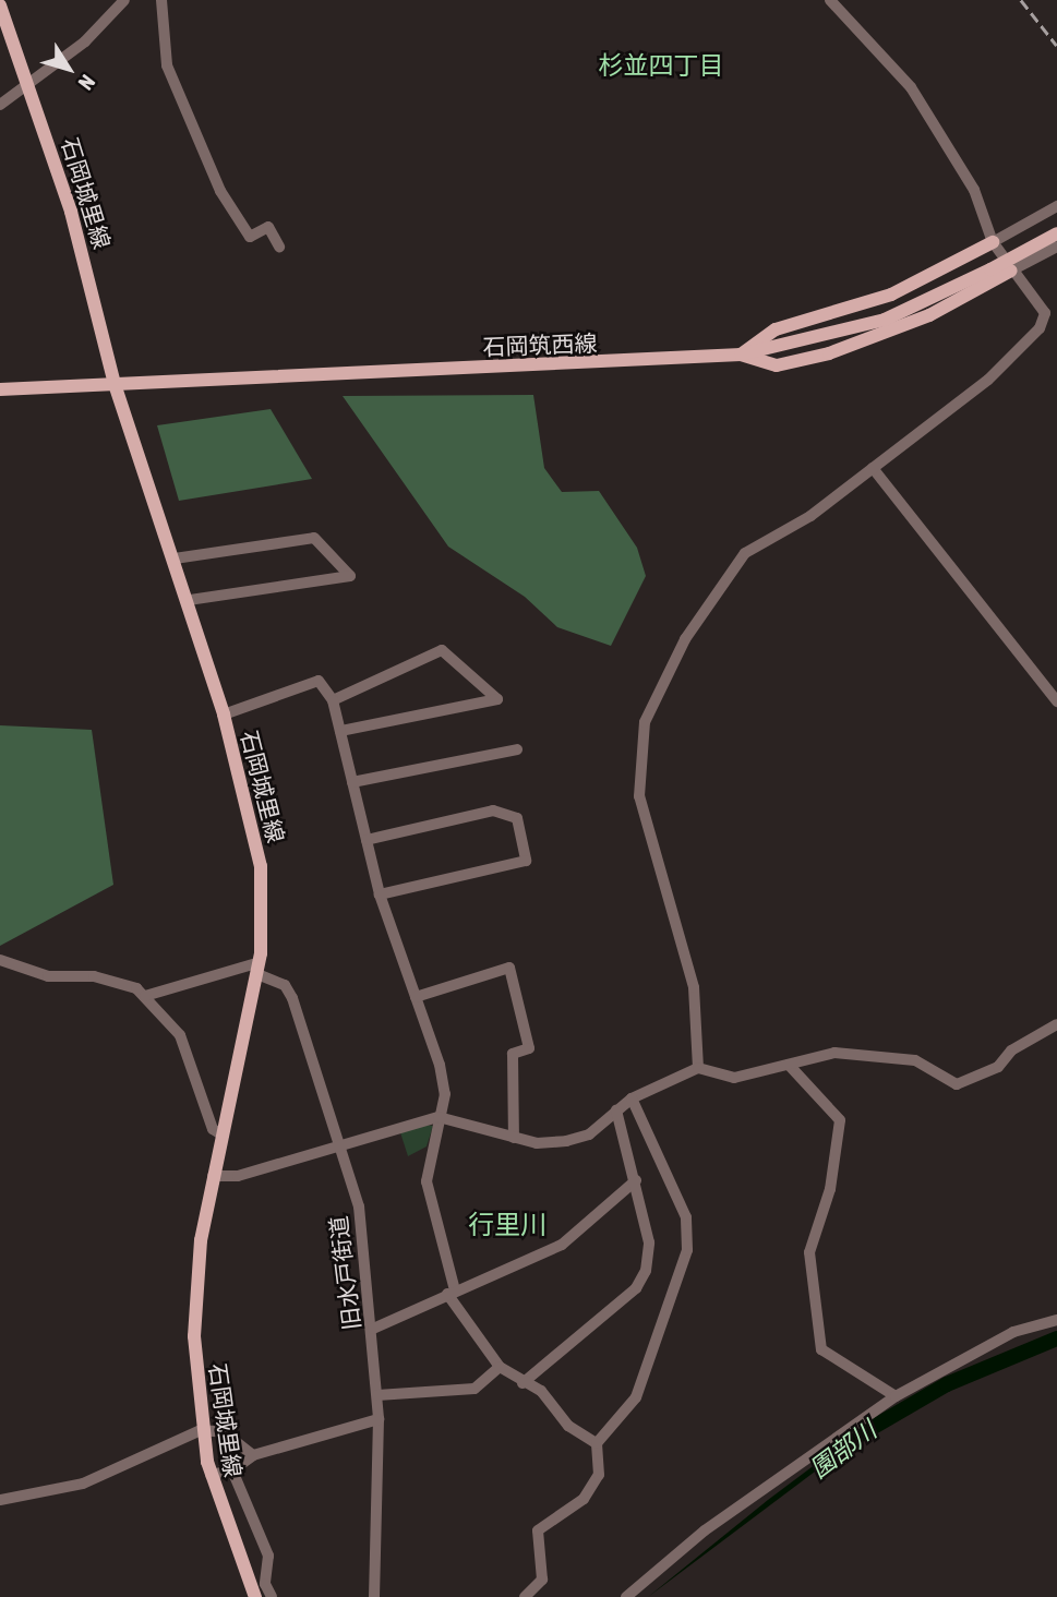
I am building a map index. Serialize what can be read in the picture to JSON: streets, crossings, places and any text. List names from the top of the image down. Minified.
{"streets":{"main road":["石岡城里線","石岡筑西線"],"street":["旧水戸街道"]},"crossings":[["石岡城里線","石岡筑西線"],["石岡城里線","旧水戸街道"]],"districts":["杉並四丁目","行里川"],"water":["園部川"],"north":"bottom right"}
